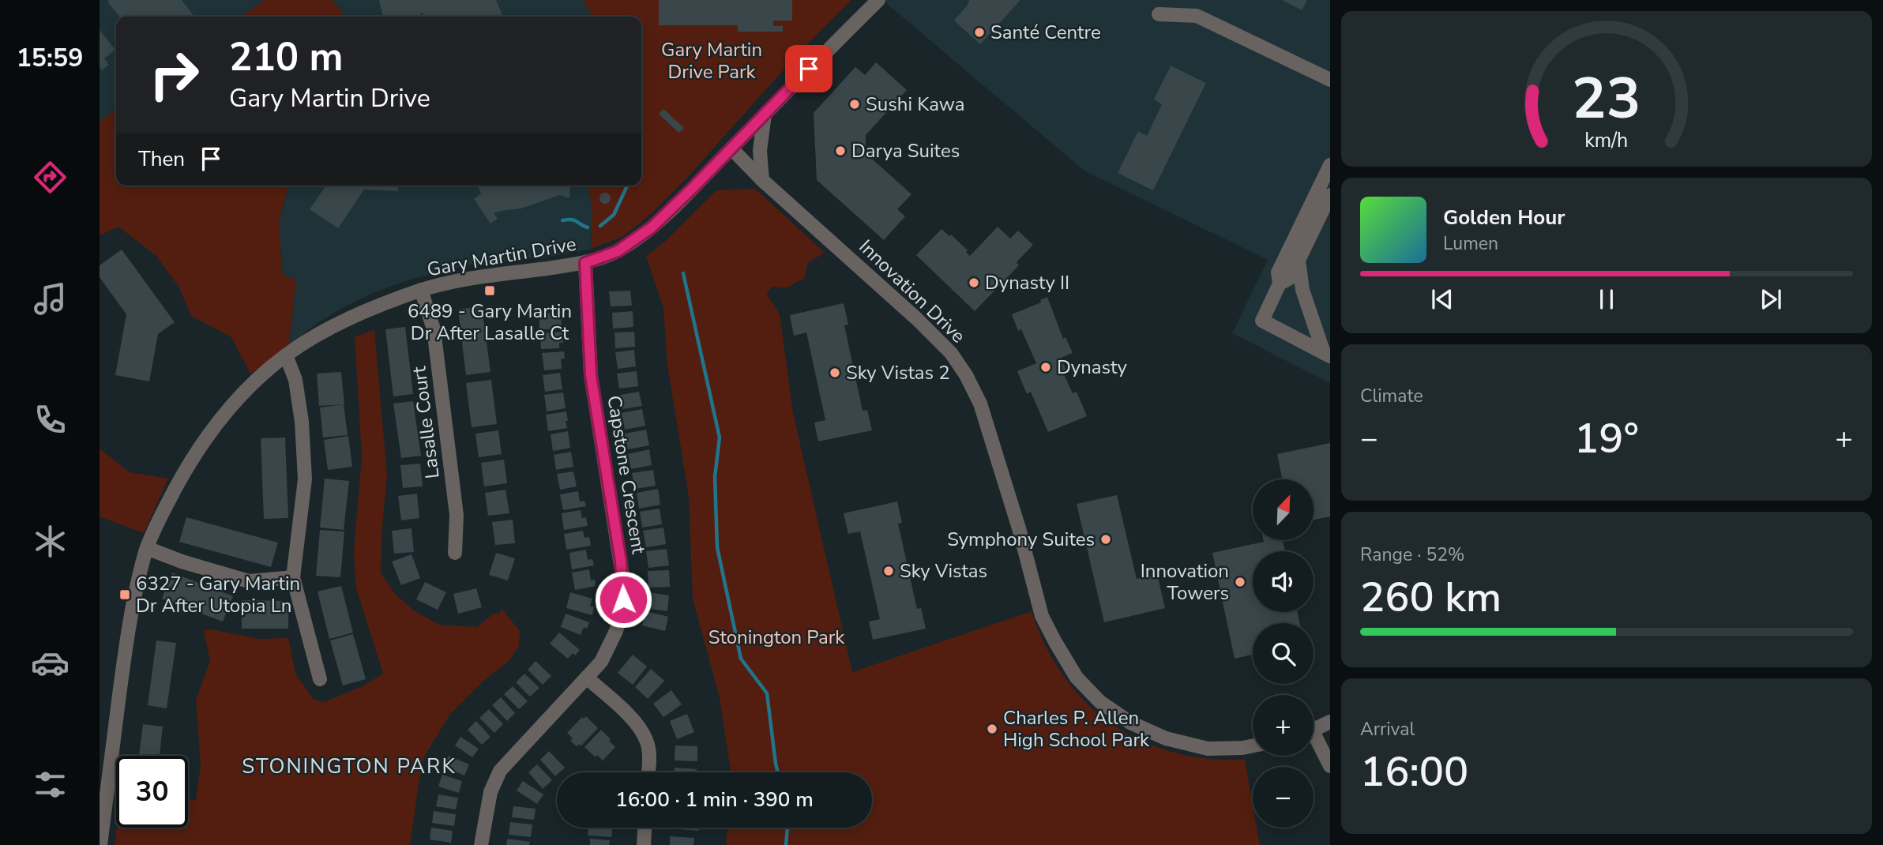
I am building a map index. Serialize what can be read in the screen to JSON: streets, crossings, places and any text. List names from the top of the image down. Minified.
{"streets":{"street":["Gary Martin Drive","Innovation Drive","Lasalle Court","Capstone Crescent"]},"crossings":[["Gary Martin Drive","Innovation Drive"],["Gary Martin Drive","Lasalle Court"],["Gary Martin Drive","Capstone Crescent"]],"districts":["STONINGTON PARK"],"parks":["Gary Martin Drive Park","Stonington Park"],"places":{"other":["Santé Centre","Sushi Kawa","Darya Suites","Dynasty II","Dynasty","Sky Vistas 2","Symphony Suites","Sky Vistas","Innovation Towers","Charles P. Allen High School Park"],"transit":["6489 - Gary Martin Dr After Lasalle Ct","6327 - Gary Martin Dr After Utopia Ln"]},"north":"top right","page":{"tabs":"15:59","turn":["210 m","Gary Martin Drive"],"then":"Then","song":["Golden Hour","Lumen"],"tile":["Climate",["Range · 52%","260 km"],["Arrival","16:00"]],"heat":["−","19°","+"],"map_buttons":["+","−"],"limit":"30","trip":"16:00 · 1 min · 390 m","gauge":["23","km/h"]}}
